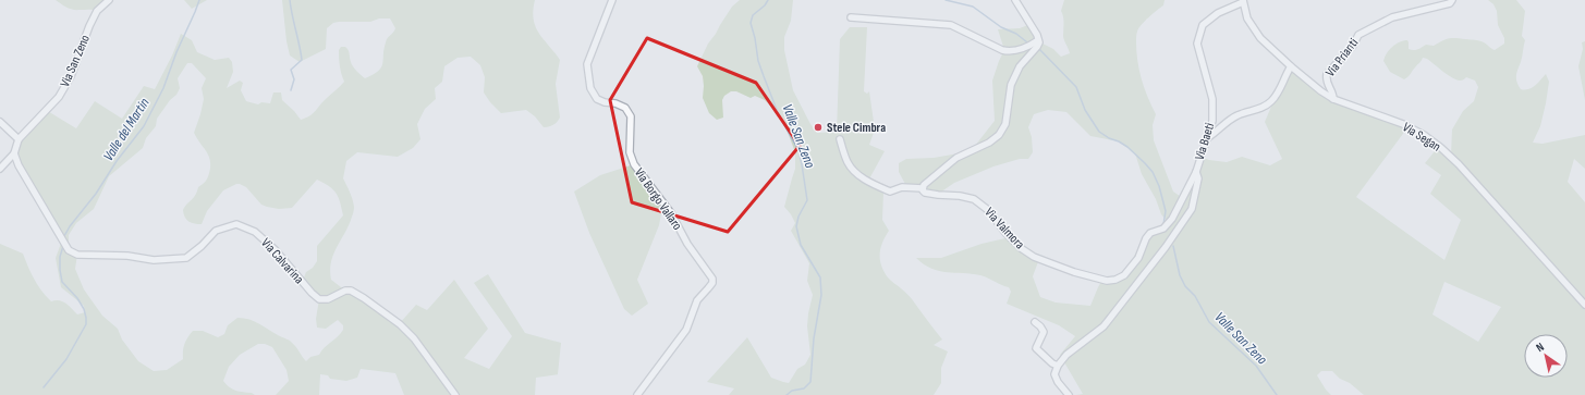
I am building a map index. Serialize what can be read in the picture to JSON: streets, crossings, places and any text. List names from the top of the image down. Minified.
{"streets":{"street":["Via Prianti","Via San Zeno","Via Segan","Via Baeti","Via Borgo Vallaro","Via Valmora","Via Calvarina"]},"crossings":[["Via Prianti","Via Segan"],["Via Segan","Via Baeti"],["Via Baeti","Via Valmora"]],"water":["Valle del Martin","Valle San Zeno"],"places":["Stele Cimbra"],"north":"top left"}
